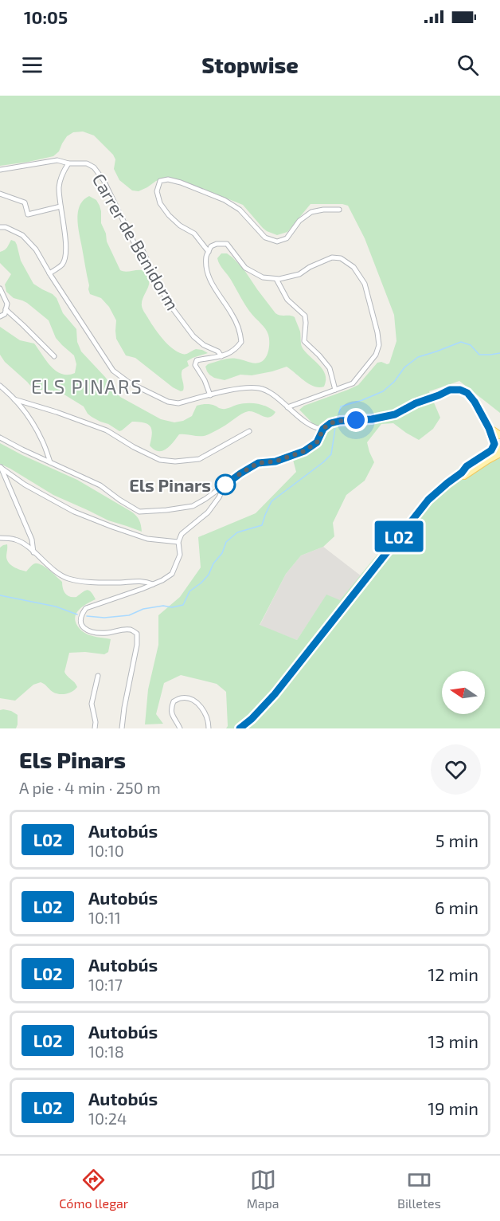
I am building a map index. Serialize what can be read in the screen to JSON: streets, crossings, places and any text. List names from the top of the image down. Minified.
{"streets":{"street":["Carrer de Benidorm"]},"districts":["ELS PINARS"],"places":["Els Pinars"],"lines":["bus line L02"],"north":"left","page":{"status":"10:05","header":"Stopwise","on_map":"L02","heading":["Els Pinars","A pie · 4 min · 250 m"],"list":[{"mark":"L02","name":"Autobús","note":"10:10","value":"5 min"},{"mark":"L02","name":"Autobús","note":"10:11","value":"6 min"},{"mark":"L02","name":"Autobús","note":"10:17","value":"12 min"},{"mark":"L02","name":"Autobús","note":"10:18","value":"13 min"},{"mark":"L02","name":"Autobús","note":"10:24","value":"19 min"}],"tabs":["Cómo llegar","Mapa","Billetes"]}}
